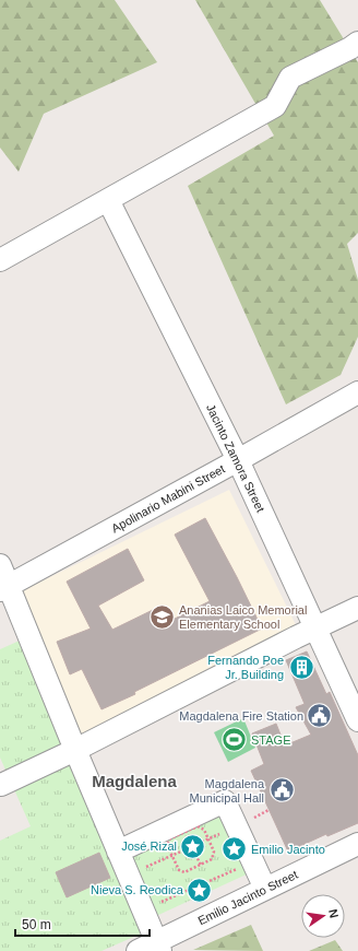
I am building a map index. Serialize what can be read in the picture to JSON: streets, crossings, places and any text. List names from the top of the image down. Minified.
{"streets":{"street":["Jacinto Zamora Street","Apolinario Mabini Street","Emilio Jacinto Street"]},"crossings":[["Jacinto Zamora Street","Apolinario Mabini Street"]],"districts":["Magdalena"],"places":{"school or university":["Ananias Laico Memorial Elementary School"],"building":["Fernando Poe Jr. Building"],"public building":["Magdalena Fire Station","Magdalena Municipal Hall"],"sports":["STAGE"],"place":["José Rizal","Emilio Jacinto","Nieva S. Reodica"]},"scale_bar":"50 m","north":"right"}
